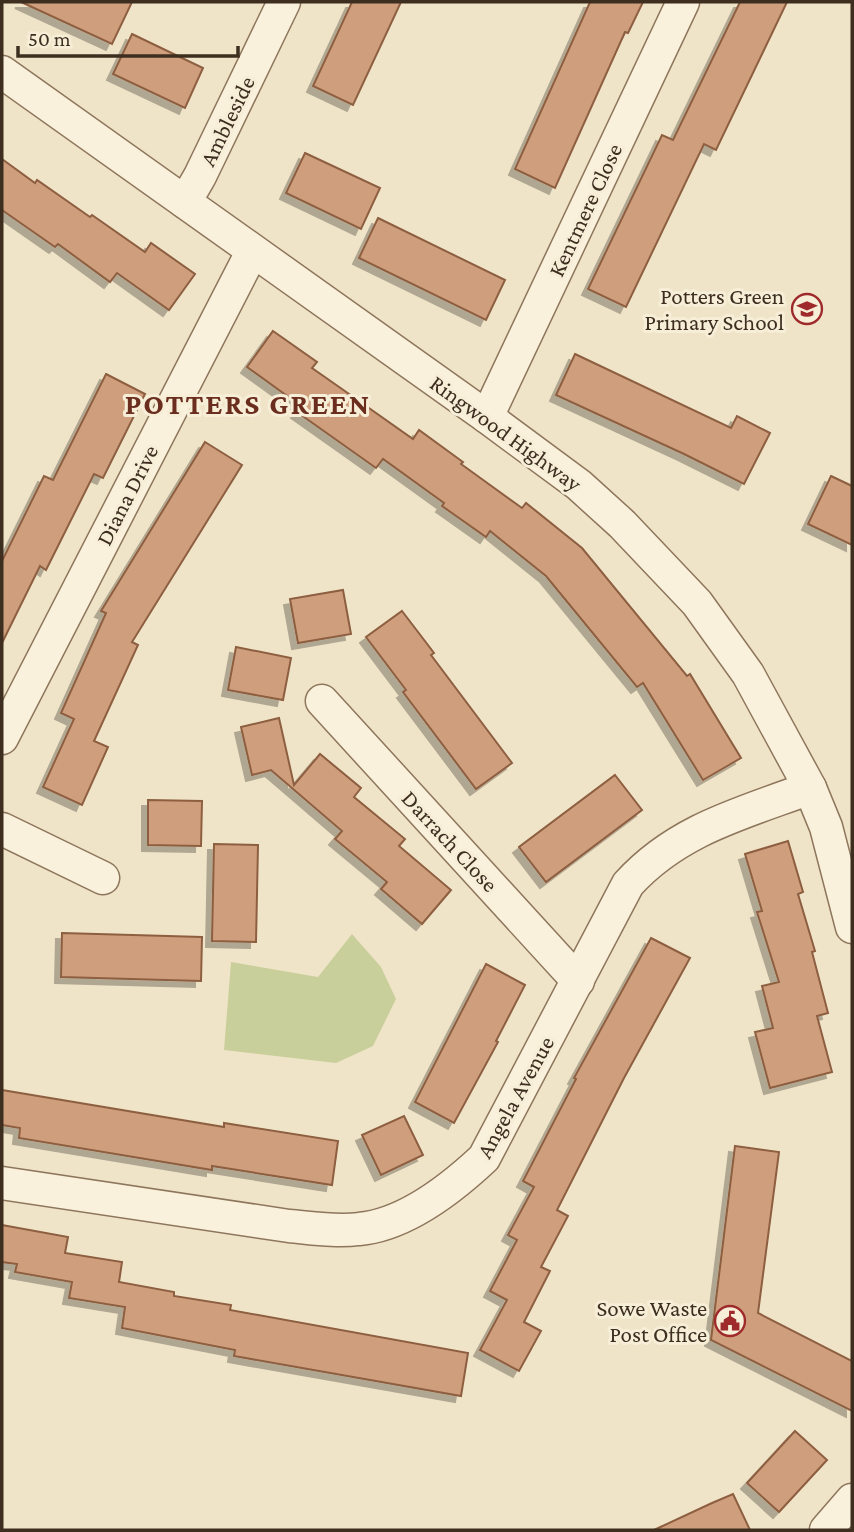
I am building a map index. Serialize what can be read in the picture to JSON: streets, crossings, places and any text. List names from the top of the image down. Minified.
{"streets":{"street":["Ambleside","Kentmere Close","Ringwood Highway","Diana Drive","Darrach Close","Angela Avenue"]},"crossings":[["Ambleside","Ringwood Highway"],["Kentmere Close","Ringwood Highway"],["Ringwood Highway","Diana Drive"],["Ringwood Highway","Angela Avenue"],["Darrach Close","Angela Avenue"]],"districts":["POTTERS GREEN"],"places":{"school or university":["Potters Green Primary School"],"public building":["Sowe Waste Post Office"]},"scale_bar":"50 m"}
